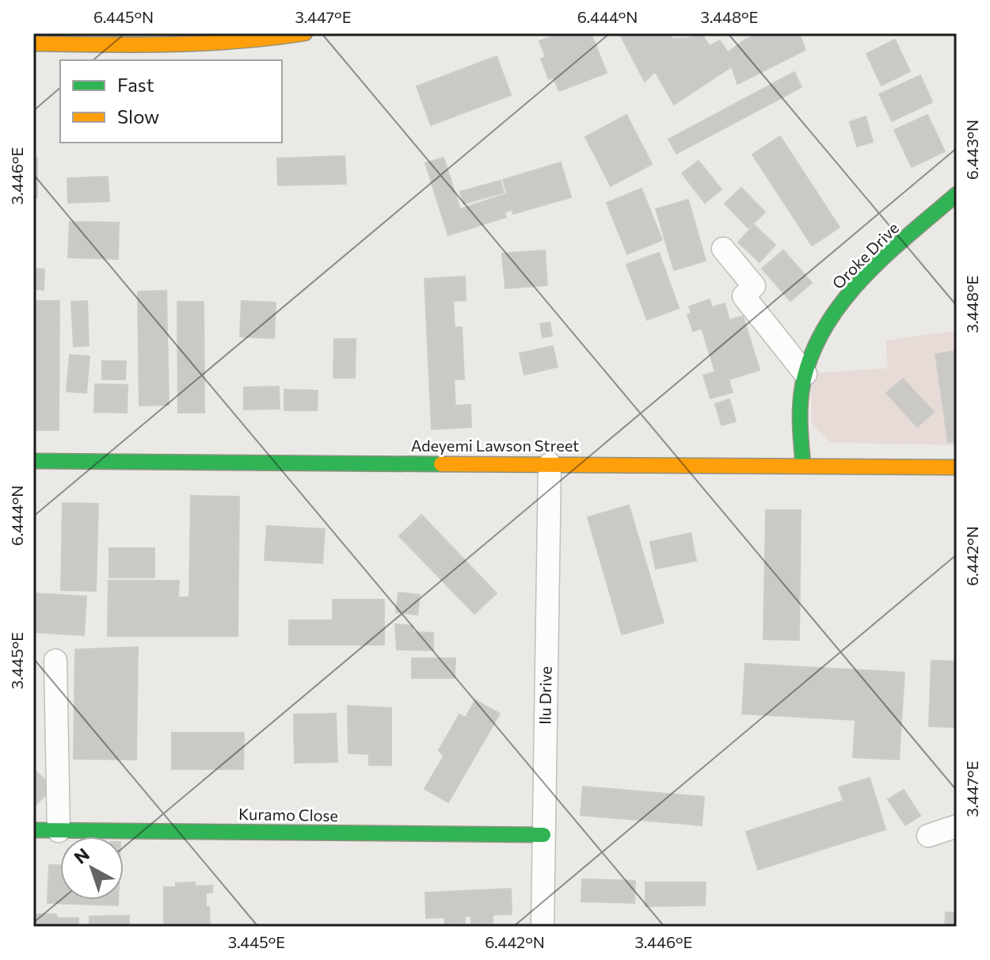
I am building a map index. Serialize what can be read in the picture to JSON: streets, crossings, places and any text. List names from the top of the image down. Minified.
{"streets":{"street":["Oroke Drive","Adeyemi Lawson Street","Ilu Drive","Kuramo Close"]},"crossings":[["Oroke Drive","Adeyemi Lawson Street"],["Adeyemi Lawson Street","Ilu Drive"],["Ilu Drive","Kuramo Close"]],"legend":["Fast","Slow"],"north":"top left","coordinates":["6.445°N","3.447°E","6.444°N","3.448°E","6.443°N","3.446°E","6.442°N","3.445°E"]}
